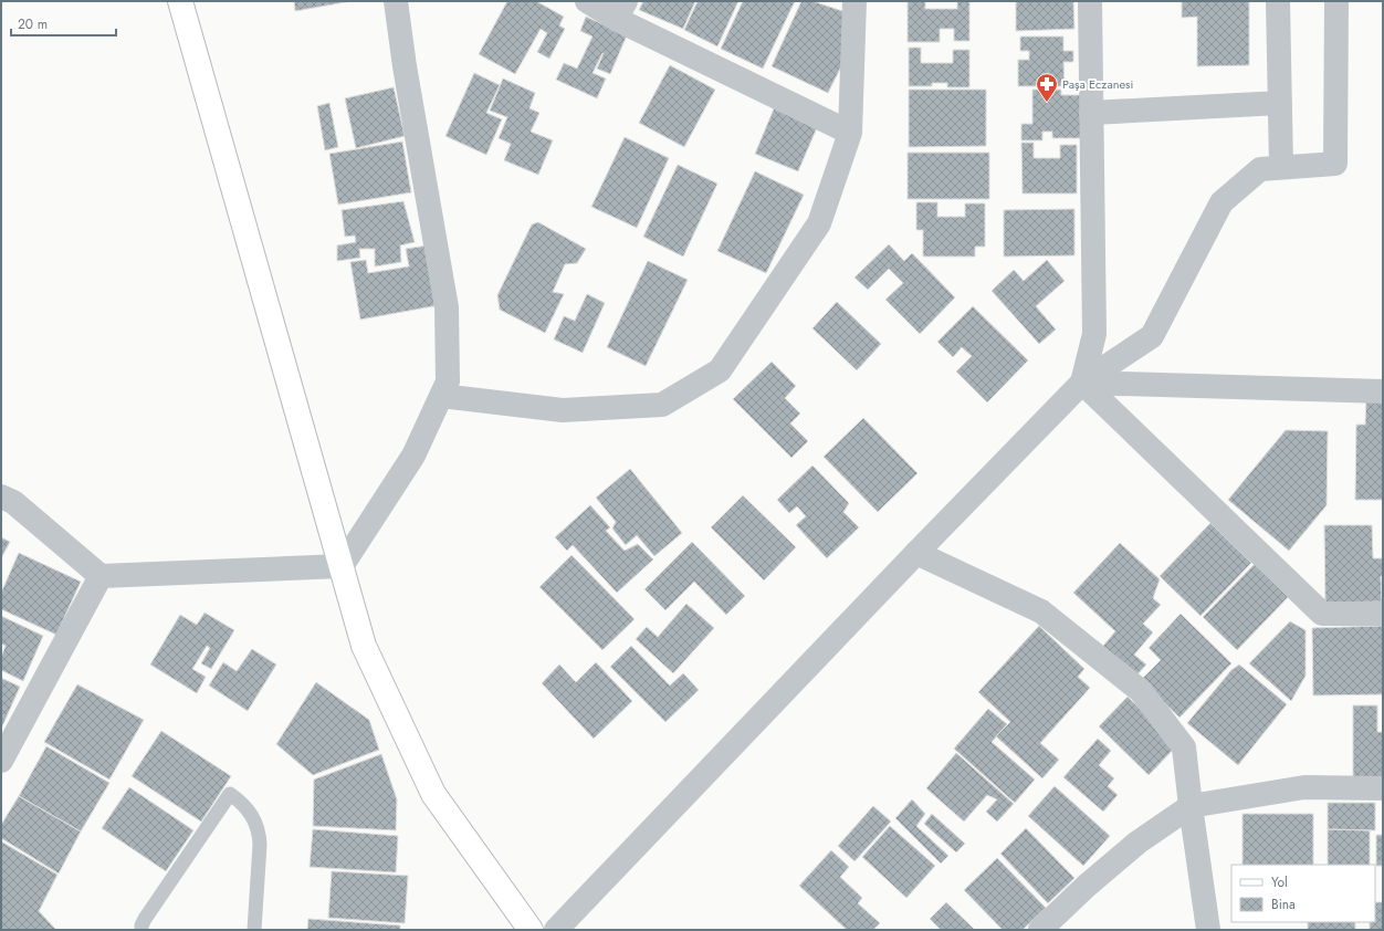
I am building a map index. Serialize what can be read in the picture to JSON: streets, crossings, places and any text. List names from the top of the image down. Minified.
{"places":{"pharmacy":["Paşa Eczanesi"]},"legend":["Yol","Bina"],"scale_bar":"20 m"}
